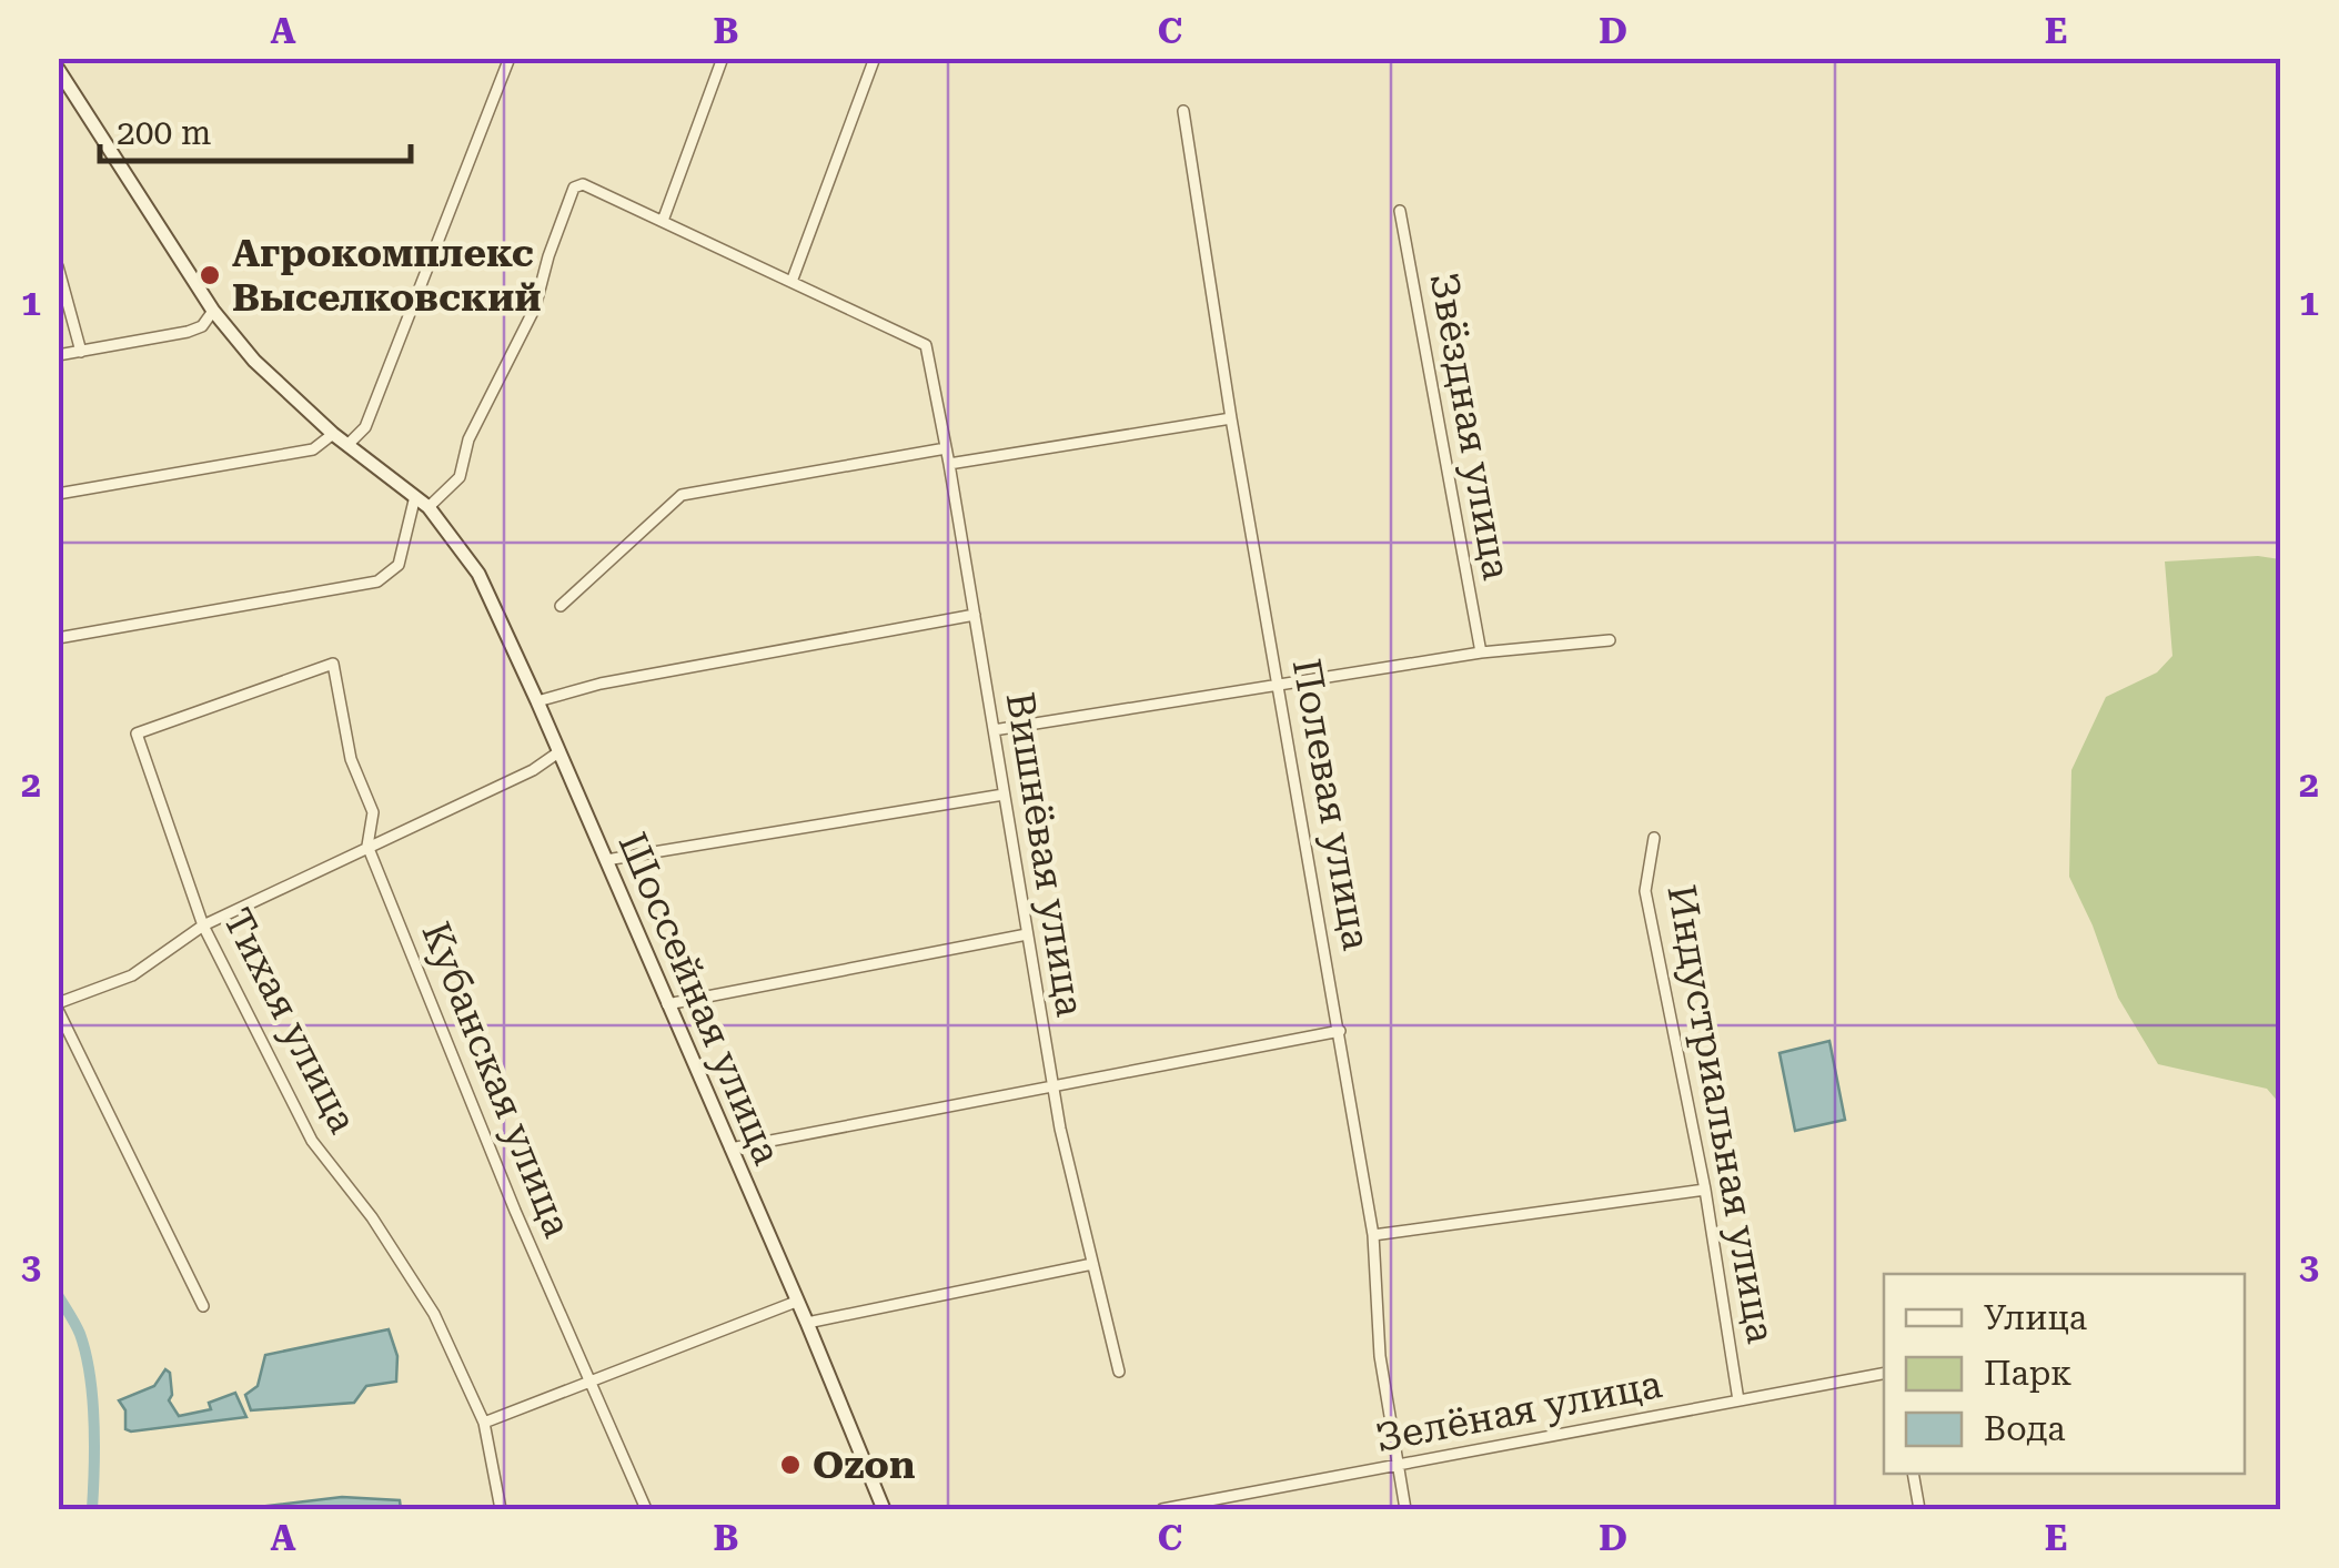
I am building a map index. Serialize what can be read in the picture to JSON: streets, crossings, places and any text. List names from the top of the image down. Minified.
{"streets":{"main road":["Шоссейная улица"],"street":["Звёздная улица","Полевая улица","Вишнёвая улица","Тихая улица","Кубанская улица","Индустриальная улица","Зелёная улица"]},"crossings":[["Полевая улица","Зелёная улица"],["Тихая улица","Кубанская улица"],["Индустриальная улица","Зелёная улица"]],"places":["Агрокомплекс Выселковский","Ozon"],"legend":["Улица","Парк","Вода"],"scale_bar":"200 m","grid":{"columns":["A","B","C","D","E"],"rows":["1","2","3"]}}
